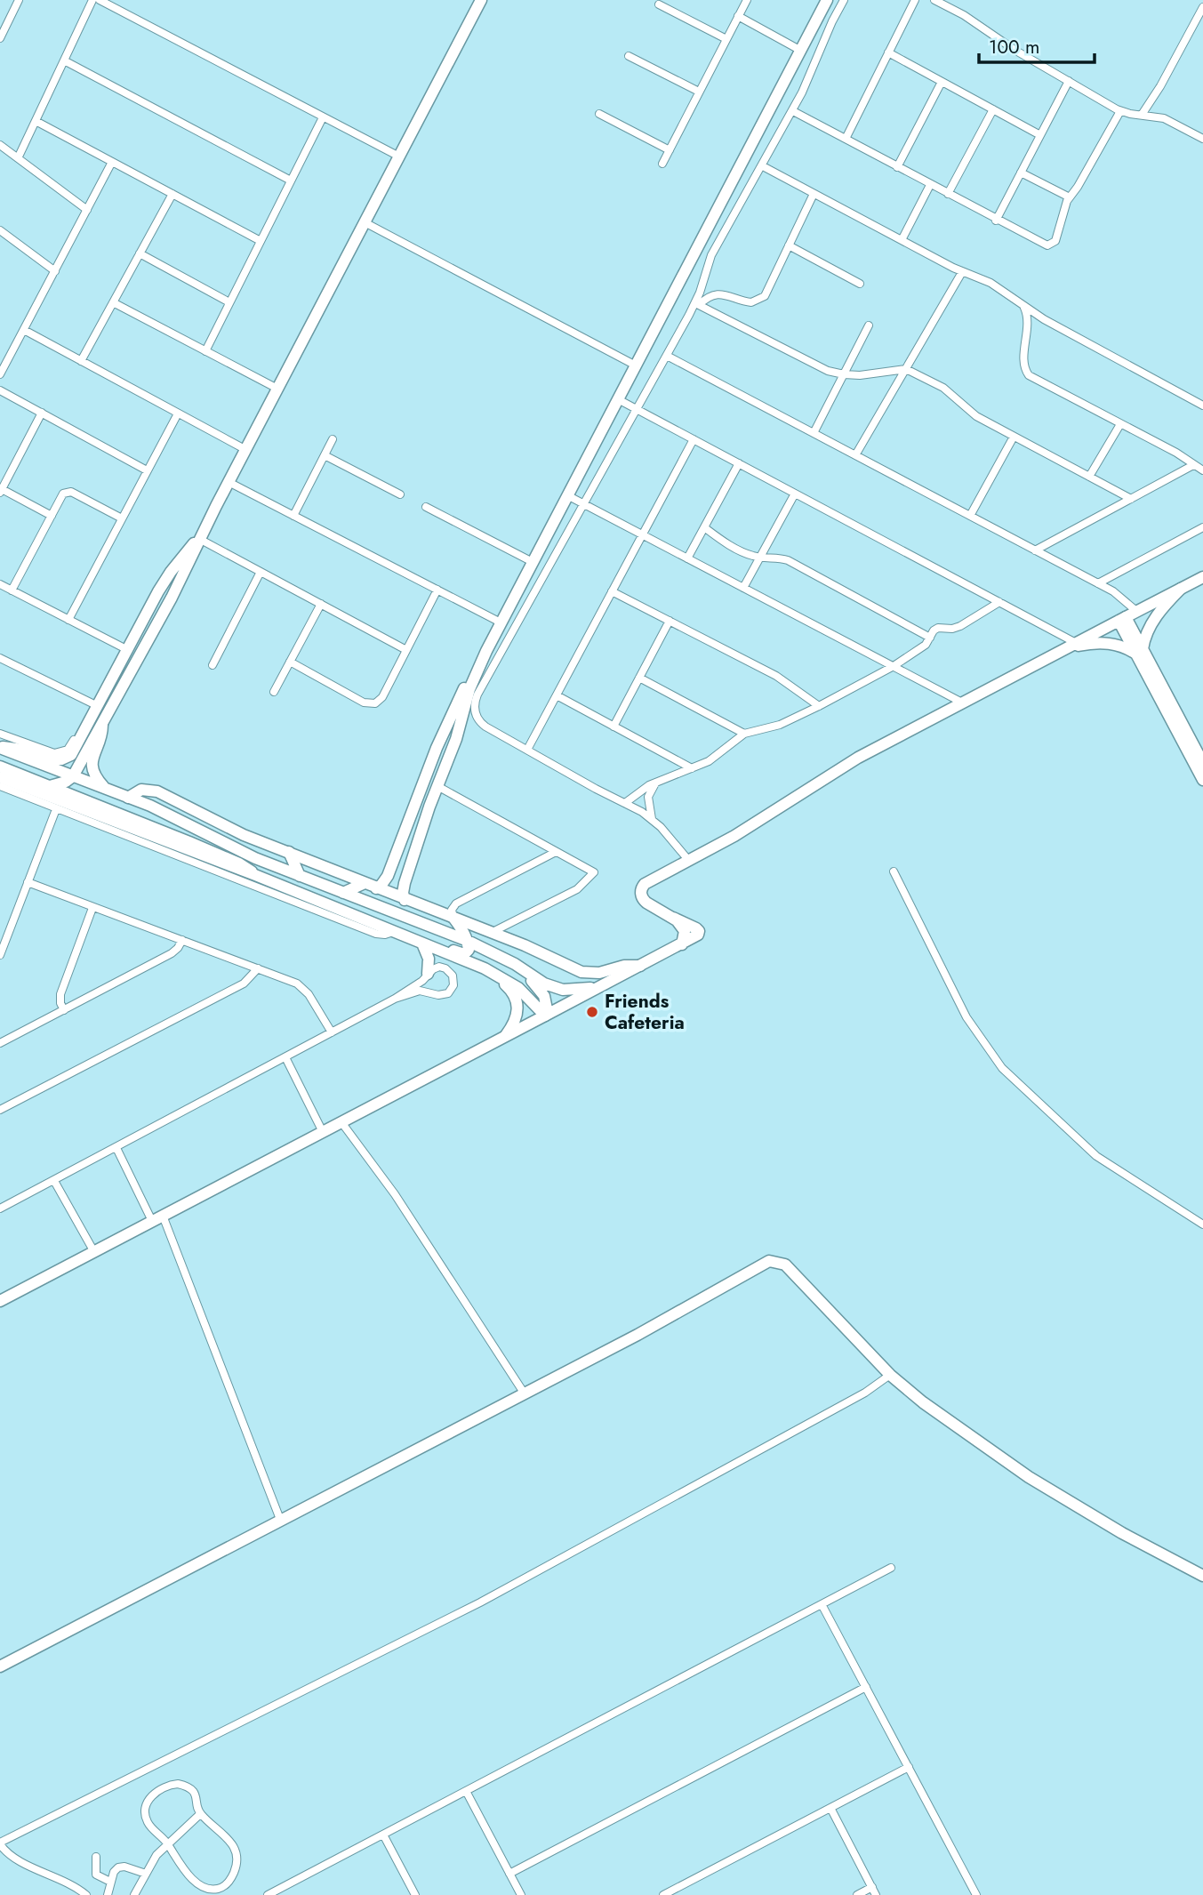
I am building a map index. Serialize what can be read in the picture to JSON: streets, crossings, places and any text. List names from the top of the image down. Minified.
{"places":["Friends Cafeteria"],"scale_bar":"100 m"}
